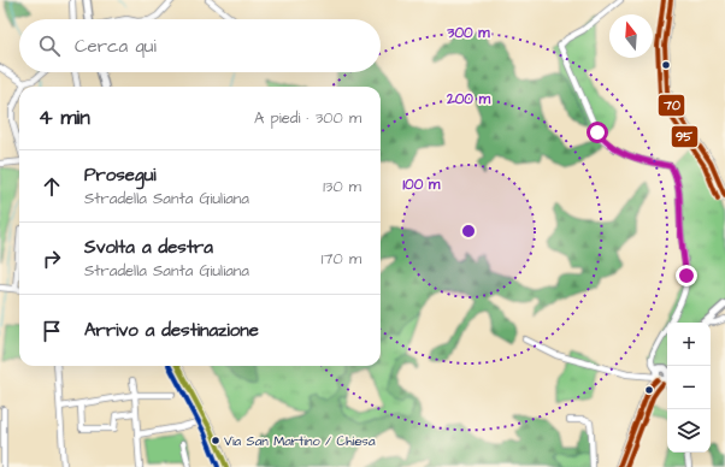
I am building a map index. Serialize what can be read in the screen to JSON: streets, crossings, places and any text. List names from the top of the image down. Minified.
{"places":["Via San Martino / Chiesa"],"lines":["transit line 70","transit line 95"],"north":"top","page":{"search":"Cerca qui","heading":["4 min","A piedi · 300 m"],"list":[["Prosegui","Stradella Santa Giuliana","130 m"],["Svolta a destra","Stradella Santa Giuliana","170 m"],"Arrivo a destinazione"],"map_buttons":["+","−"]},"rings":["300 m","200 m","100 m"]}
